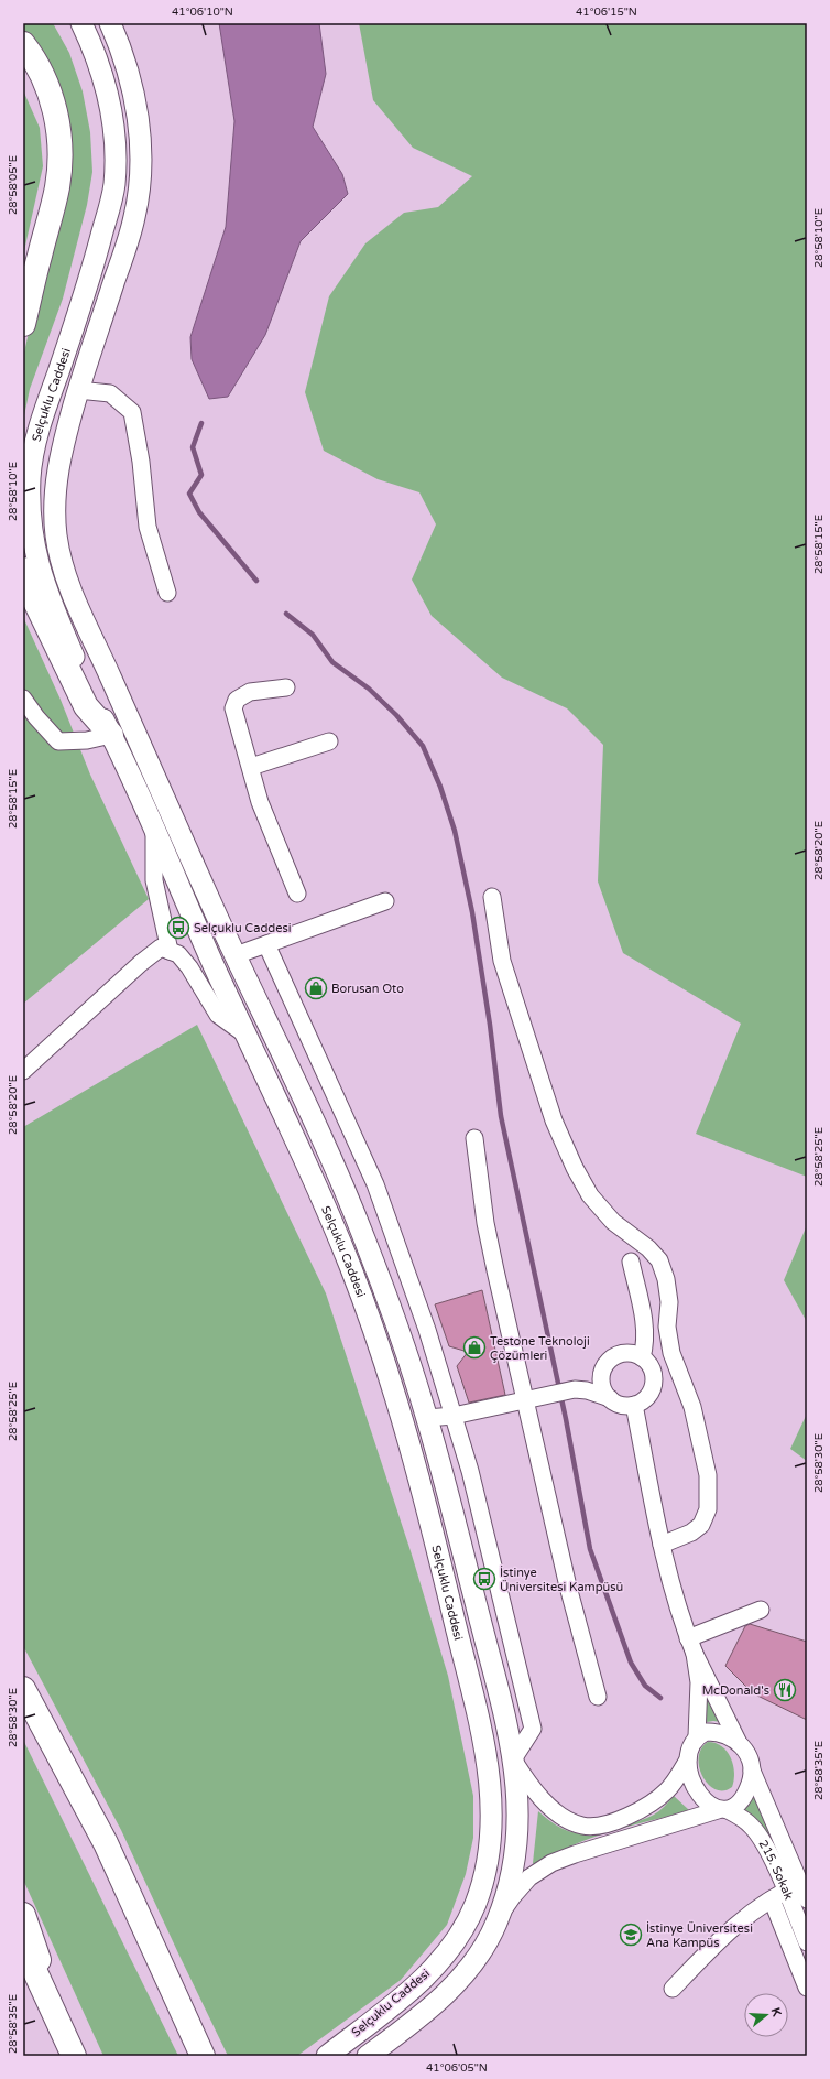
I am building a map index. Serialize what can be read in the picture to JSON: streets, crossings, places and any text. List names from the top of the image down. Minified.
{"streets":{"main road":["Selçuklu Caddesi"],"street":["215. Sokak"]},"places":{"bus stop":["Selçuklu Caddesi","İstinye Üniversitesi Kampüsü"],"shop":["Borusan Oto","Testone Teknoloji Çözümleri"],"restaurant":["McDonald's"],"school or university":["İstinye Üniversitesi Ana Kampüs"]},"north":"right","coordinates":["41°06'10\"N","41°06'15\"N","28°58'05\"E","28°58'10\"E","28°58'15\"E","28°58'20\"E","28°58'25\"E","28°58'30\"E","28°58'35\"E","41°06'05\"N"]}
